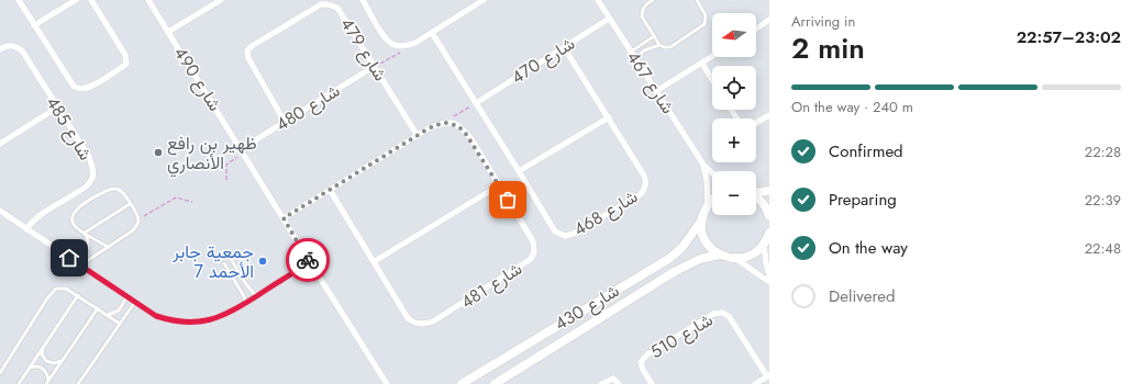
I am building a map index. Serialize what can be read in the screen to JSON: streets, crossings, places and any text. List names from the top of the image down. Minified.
{"streets":{"street":["شارع 479","شارع 470","شارع 490","شارع 467","شارع 480","شارع 485","شارع 468","شارع 481","شارع 430","شارع 510"]},"crossings":[["شارع 479","شارع 480"],["شارع 470","شارع 467"],["شارع 470","شارع 468"],["شارع 490","شارع 480"],["شارع 467","شارع 430"]],"places":["ظهير بن رافع الأنصاري","جمعية جابر الأحمد 7"],"north":"left","page":{"heading":["2 min","Arriving in","22:57–23:02"],"map_buttons":["+","−"],"bar":"On the way · 240 m","list":[["Confirmed","22:28"],["Preparing","22:39"],["On the way","22:48"],"Delivered"]}}
